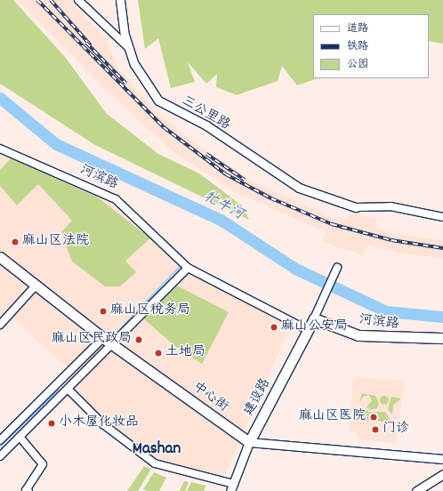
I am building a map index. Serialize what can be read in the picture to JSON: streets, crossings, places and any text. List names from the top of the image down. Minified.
{"streets":{"main road":["河滨路","中心街","建设路"],"street":["三公里路"]},"crossings":[["河滨路","建设路"],["中心街","建设路"]],"districts":["Mashan"],"water":["牤牛河"],"places":["麻山区法院","麻山区税务局","麻山公安局","麻山区民政局","土地局","麻山区医院","小木屋化妆品","门诊"],"legend":["道路","铁路","公园"]}
